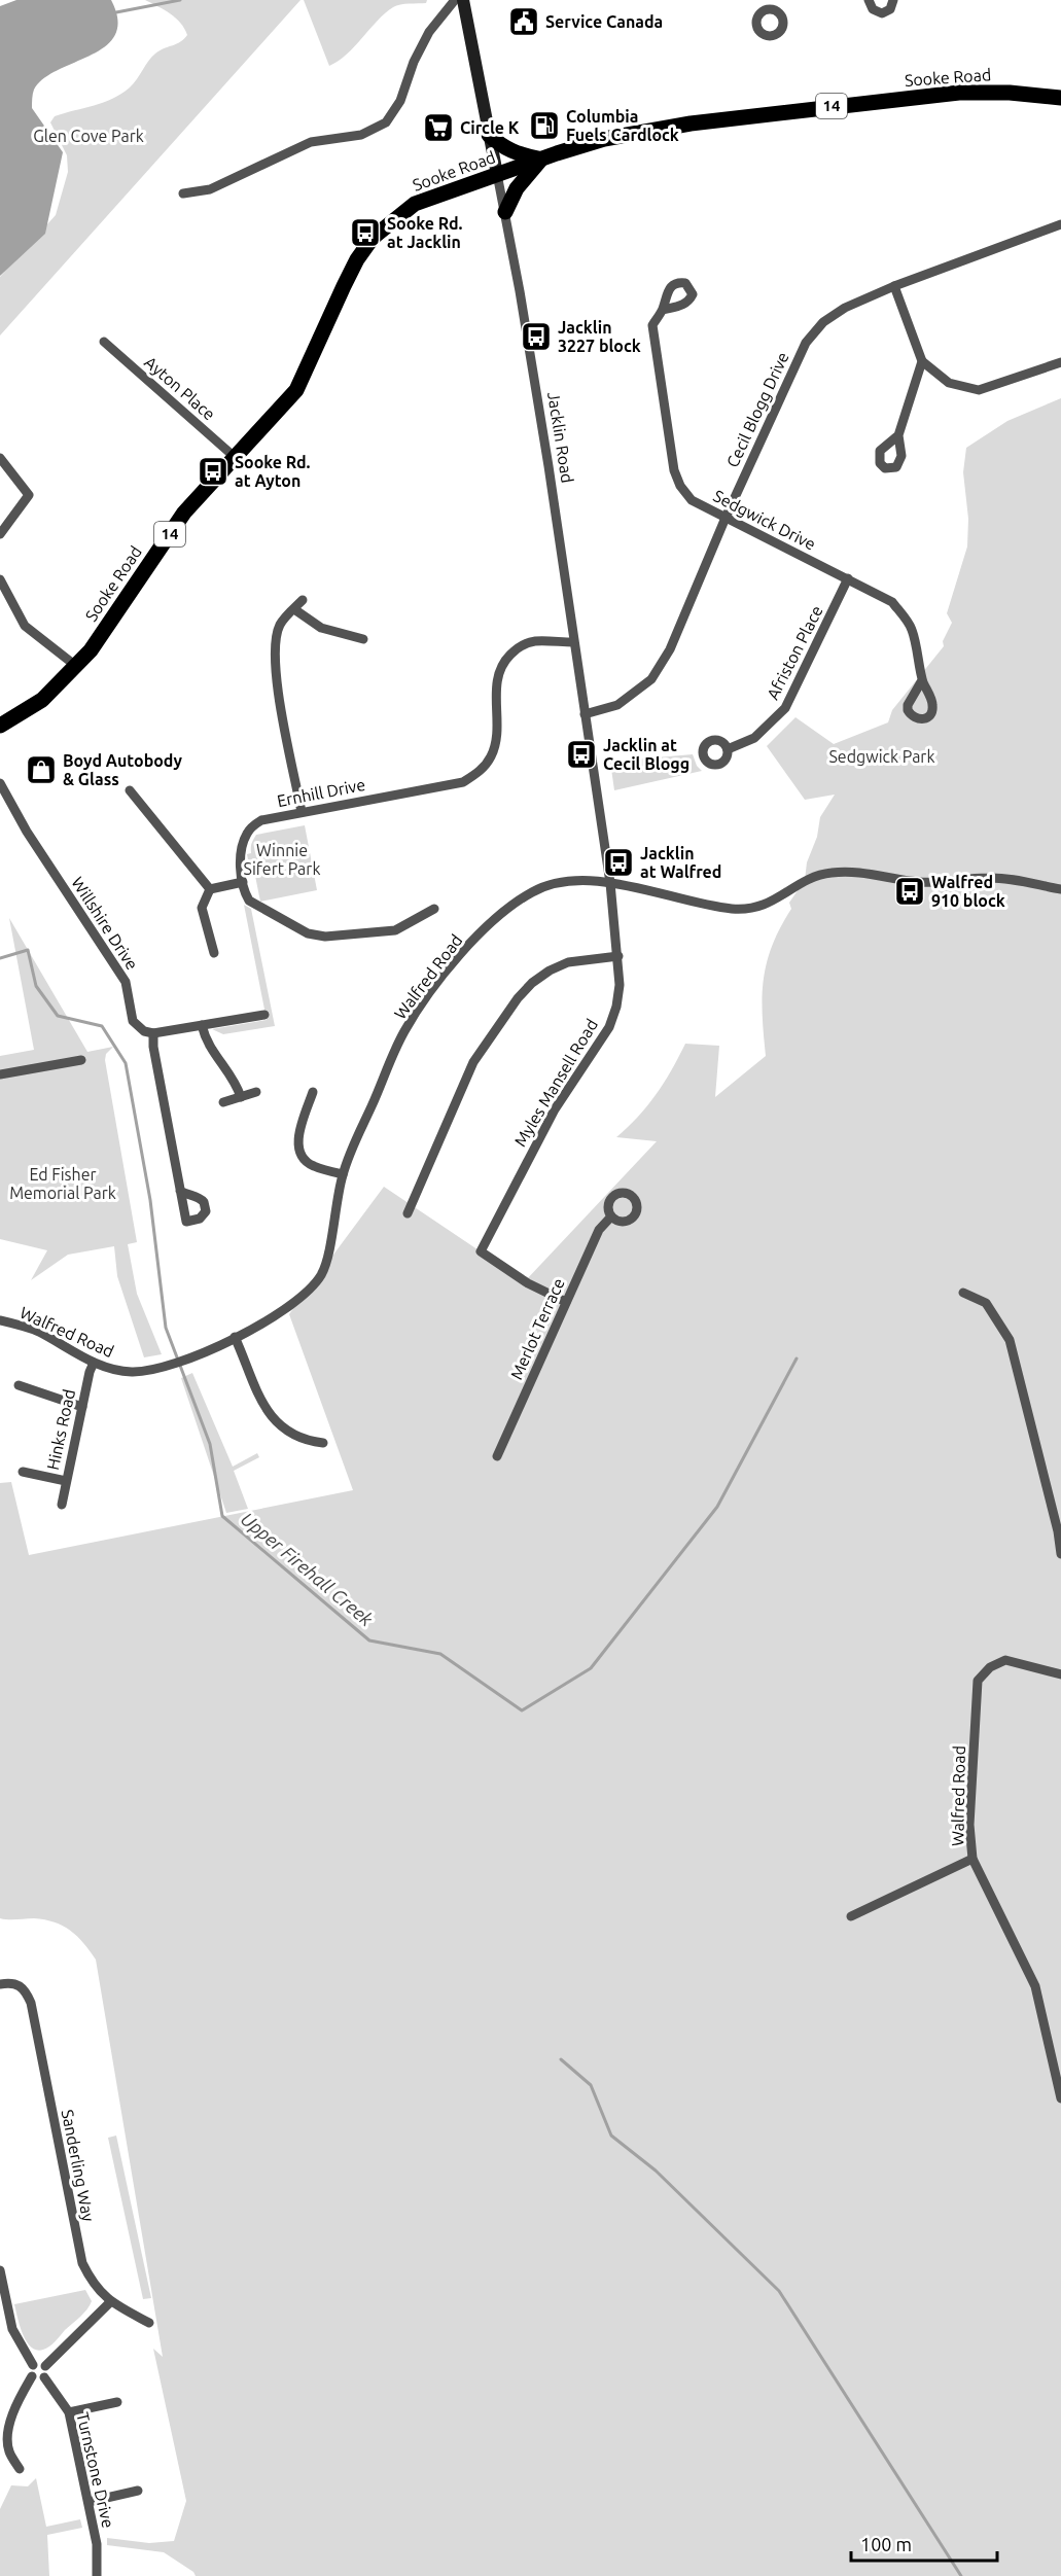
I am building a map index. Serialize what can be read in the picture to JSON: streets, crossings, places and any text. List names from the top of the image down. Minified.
{"streets":{"main road":["Sooke Road","14","Jacklin Road"],"street":["Ayton Place","Cecil Blogg Drive","Sedgwick Drive","Afriston Place","Ernhill Drive","Willshire Drive","Walfred Road","Myles Mansell Road","Merlot Terrace","Hinks Road","Sanderling Way","Turnstone Drive"]},"crossings":[["Sooke Road","Ayton Place"],["Sooke Road","Jacklin Road"],["Cecil Blogg Drive","Jacklin Road"],["Cecil Blogg Drive","Sedgwick Drive"],["Jacklin Road","Ernhill Drive"],["Jacklin Road","Walfred Road"],["Jacklin Road","Myles Mansell Road"],["Sedgwick Drive","Afriston Place"],["Walfred Road","Myles Mansell Road"],["Walfred Road","Hinks Road"],["Myles Mansell Road","Merlot Terrace"]],"water":["Upper Firehall Creek"],"parks":["Glen Cove Park","Sedgwick Park","Winnie Sifert Park","Ed Fisher Memorial Park"],"places":{"public building":["Service Canada"],"fuel station":["Columbia Fuels Cardlock"],"supermarket":["Circle K"],"bus stop":["Sooke Rd. at Jacklin","Jacklin 3227 block","Sooke Rd. at Ayton","Jacklin at Cecil Blogg","Jacklin at Walfred","Walfred 910 block"],"shop":["Boyd Autobody & Glass"]},"scale_bar":"100 m"}
